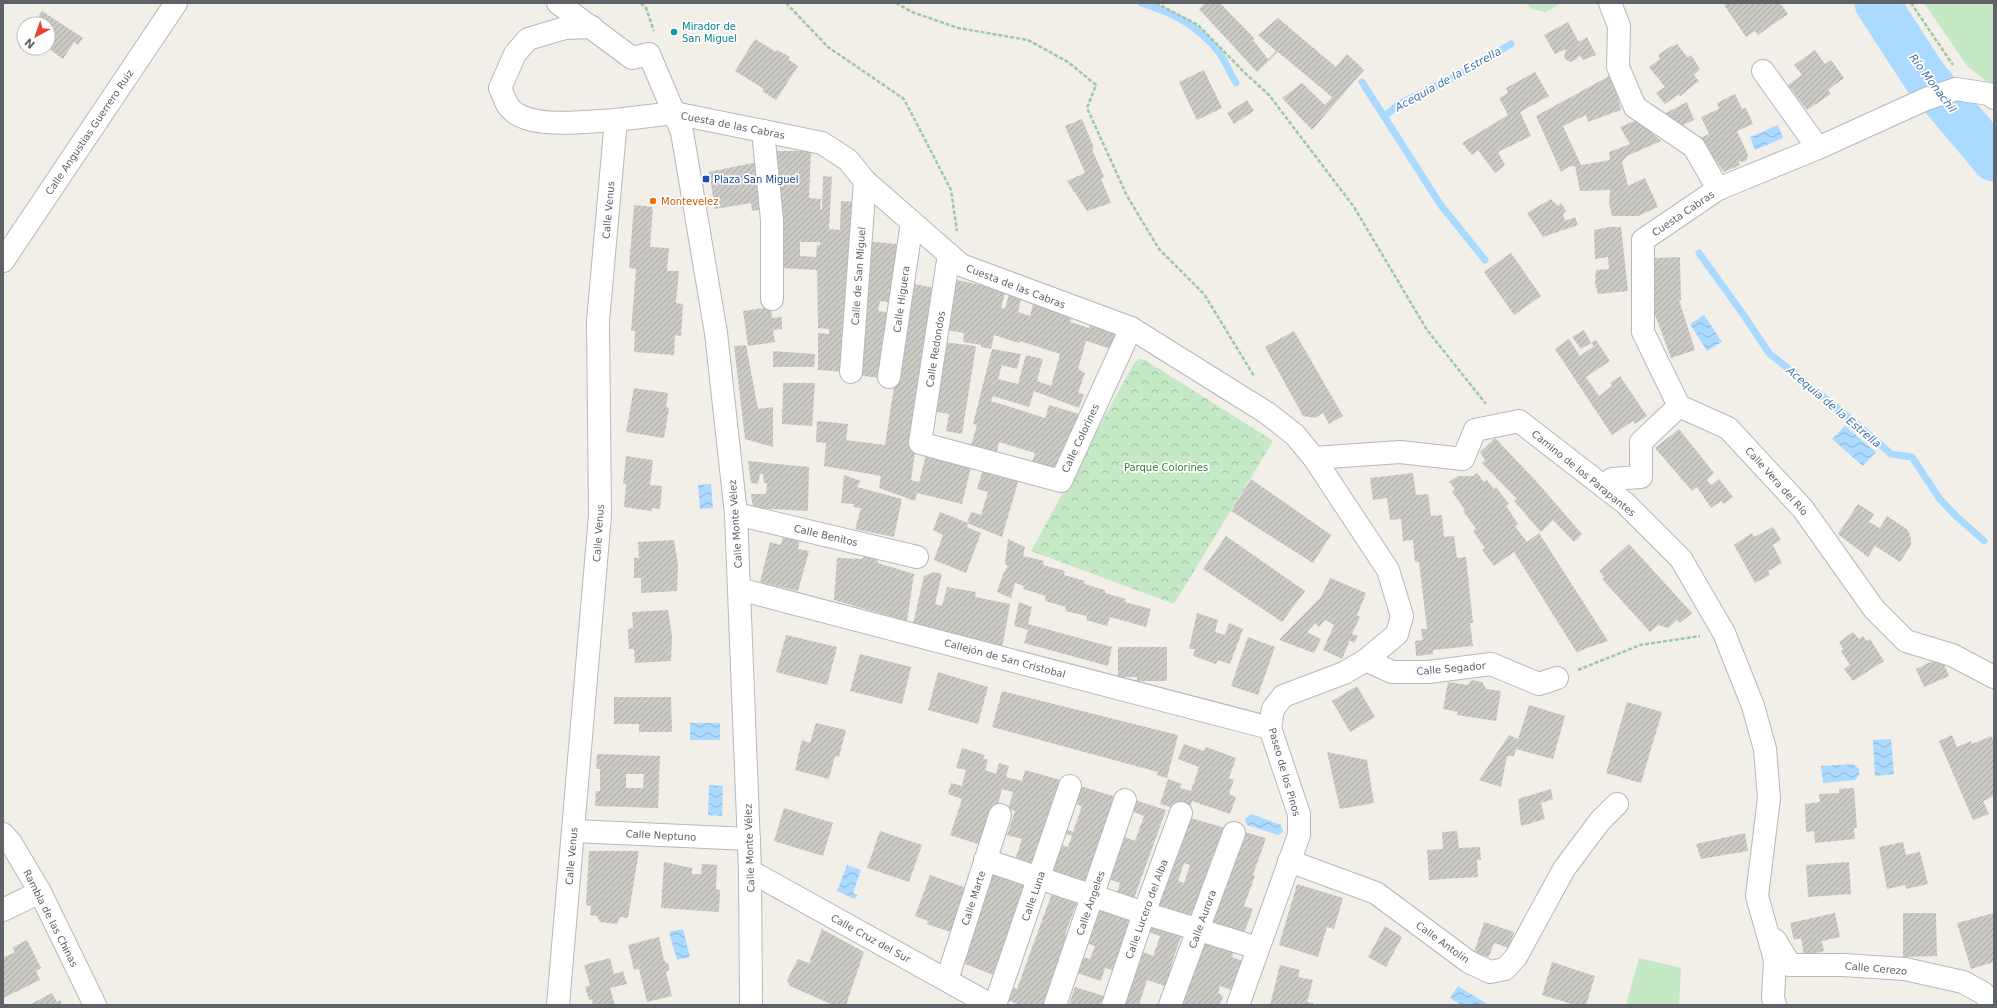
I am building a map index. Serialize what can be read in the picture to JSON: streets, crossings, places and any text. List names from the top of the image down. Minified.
{"streets":{"street":["Cuesta de las Cabras","Calle Angustias Guerrero Ruiz","Calle Venus","Cuesta Cabras","Calle de San Miguel","Calle Higuera","Calle Redondos","Calle Colorines","Camino de los Parapantes","Calle Vera del Río","Calle Monte Vélez","Calle Benitos","Callejón de San Cristobal","Calle Segador","Paseo de los Pinos","Calle Neptuno","Calle Luna","Calle Marte","Calle Ángeles","Calle Lucero del Alba","Rambla de las Chinas","Calle Aurora","Calle Cruz del Sur","Calle Antolín","Calle Cerezo"]},"crossings":[["Cuesta de las Cabras","Calle de San Miguel"],["Cuesta de las Cabras","Calle Higuera"],["Cuesta de las Cabras","Calle Redondos"],["Cuesta de las Cabras","Calle Colorines"],["Cuesta de las Cabras","Calle Monte Vélez"],["Cuesta de las Cabras","Paseo de los Pinos"],["Calle Venus","Calle Neptuno"],["Cuesta Cabras","Calle Vera del Río"],["Calle Redondos","Calle Colorines"],["Camino de los Parapantes","Calle Cerezo"],["Calle Monte Vélez","Calle Benitos"],["Calle Monte Vélez","Callejón de San Cristobal"],["Calle Monte Vélez","Calle Neptuno"],["Calle Monte Vélez","Calle Cruz del Sur"],["Callejón de San Cristobal","Paseo de los Pinos"],["Calle Segador","Paseo de los Pinos"],["Paseo de los Pinos","Calle Antolín"],["Calle Marte","Calle Cruz del Sur"]],"water":["Acequia de la Estrella","Río Monachil"],"parks":["Parque Colorines"],"places":{"other":["Mirador de San Miguel","Montevelez"],"transit":["Plaza San Miguel"]},"north":"bottom left"}
